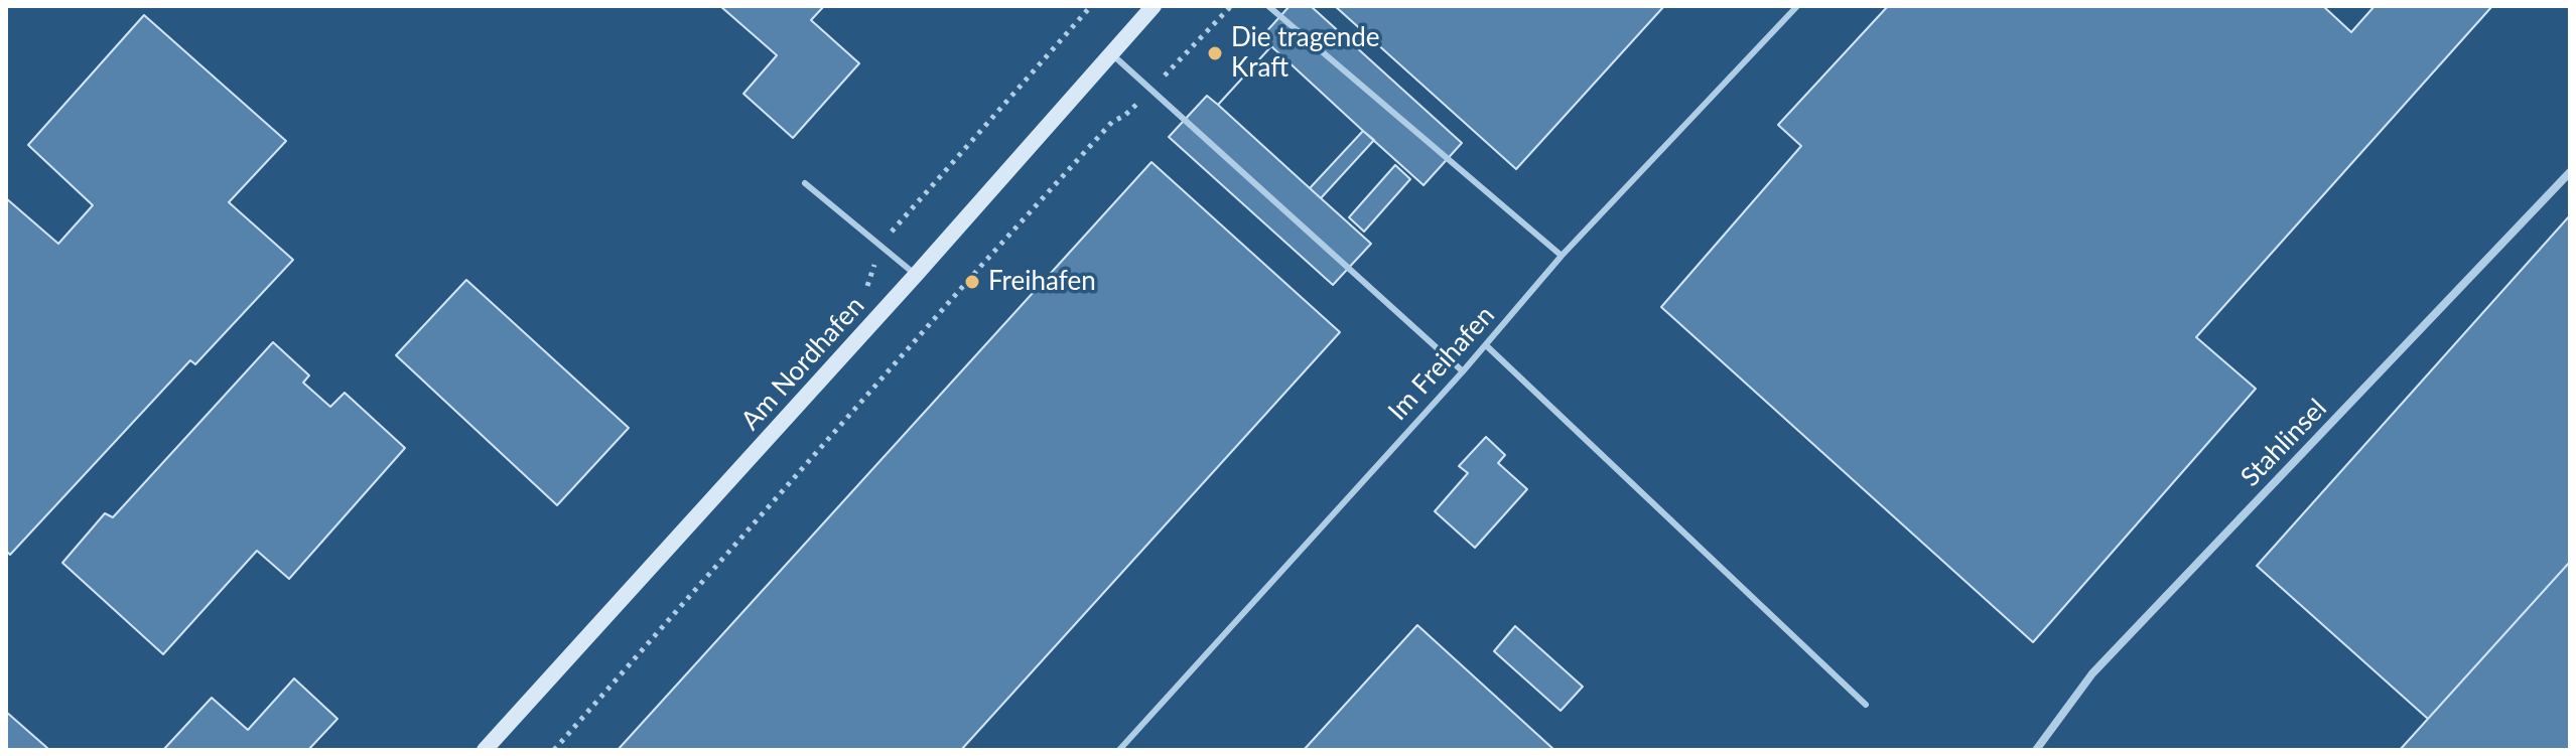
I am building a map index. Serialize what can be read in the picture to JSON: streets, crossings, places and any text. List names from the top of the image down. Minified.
{"streets":{"main road":["Am Nordhafen"],"street":["Stahlinsel"],"lane":["Im Freihafen"]},"places":["Die tragende Kraft","Freihafen"]}
